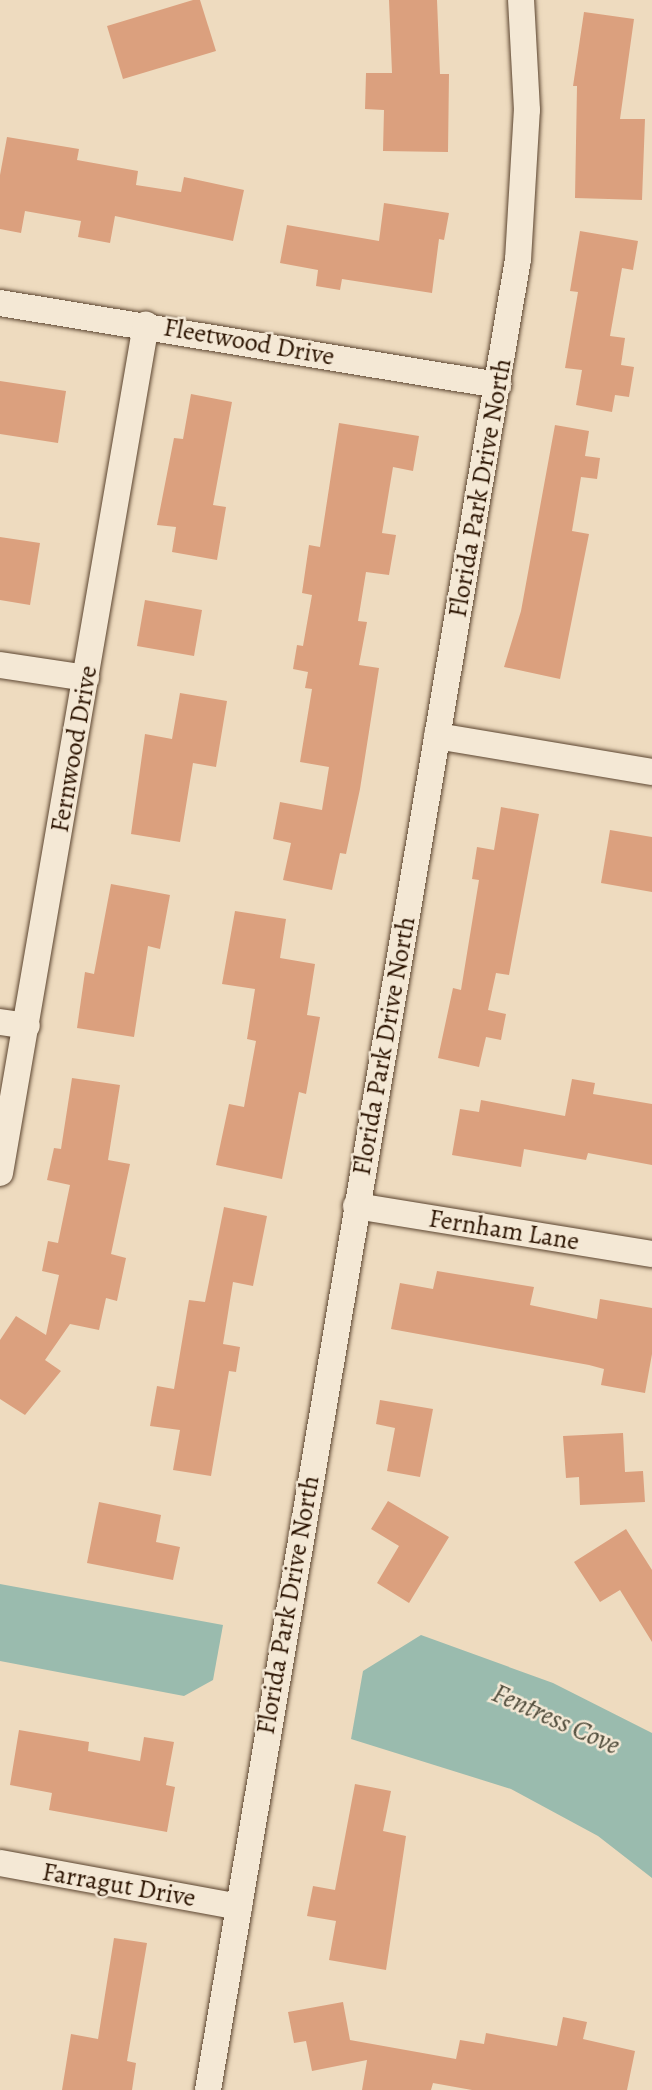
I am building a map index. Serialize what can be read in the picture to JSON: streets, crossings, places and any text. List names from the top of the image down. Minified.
{"streets":{"street":["Fleetwood Drive","Florida Park Drive North","Fernwood Drive","Fernham Lane","Farragut Drive"]},"crossings":[["Fleetwood Drive","Florida Park Drive North"],["Fleetwood Drive","Fernwood Drive"],["Florida Park Drive North","Fernham Lane"],["Florida Park Drive North","Farragut Drive"]],"water":["Fentress Cove"]}
